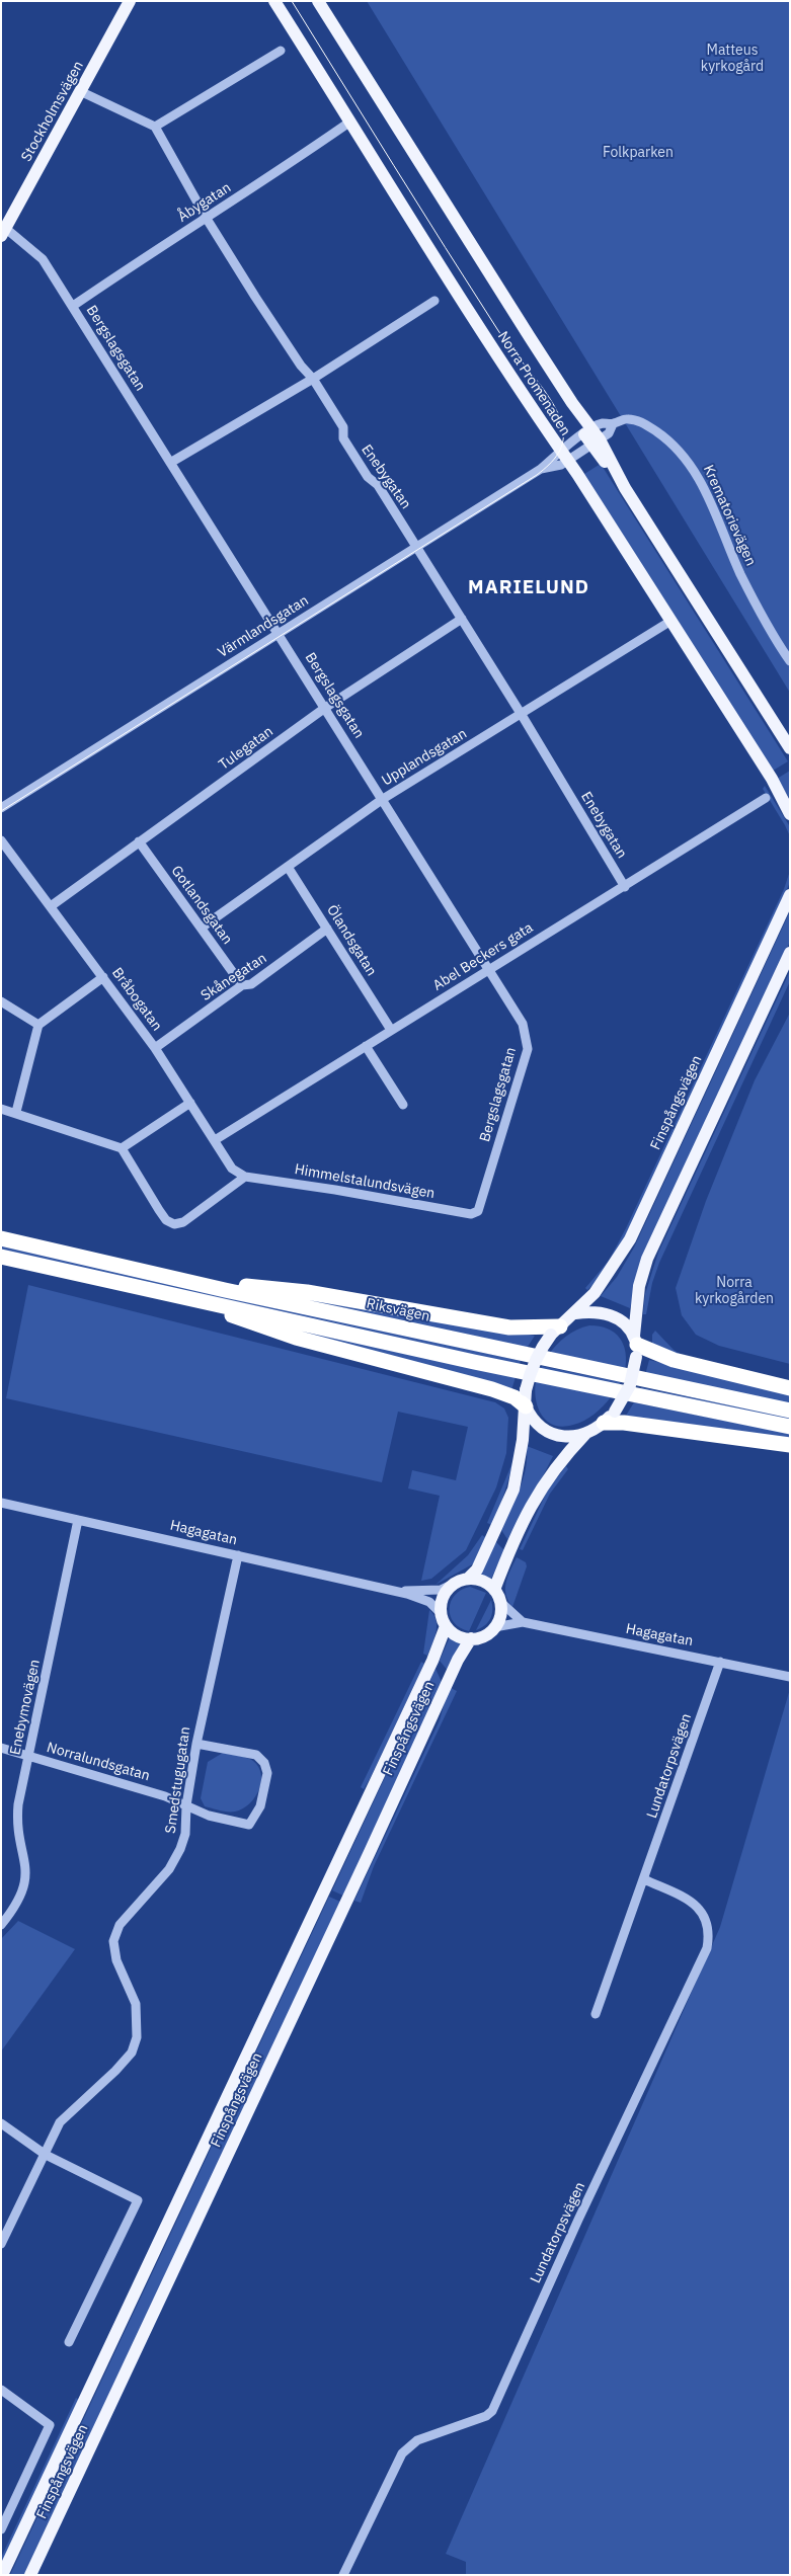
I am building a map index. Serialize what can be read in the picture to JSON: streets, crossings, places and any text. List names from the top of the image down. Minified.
{"streets":{"highway":["Riksvägen"],"main road":["Stockholmsvägen","Norra Promenaden","Finspångsvägen"],"street":["Åbygatan","Bergslagsgatan","Enebygatan","Krematorievägen","Värmlandsgatan","Tulegatan","Upplandsgatan","Gotlandsgatan","Ölandsgatan","Abel Beckers gata","Skånegatan","Bråbogatan","Himmelstalundsvägen","Hagagatan","Enebymovägen","Norralundsgatan","Lundatorpsvägen","Smedstugugatan"]},"crossings":[["Stockholmsvägen","Bergslagsgatan"],["Åbygatan","Bergslagsgatan"],["Åbygatan","Norra Promenaden"],["Åbygatan","Enebygatan"],["Bergslagsgatan","Värmlandsgatan"],["Bergslagsgatan","Tulegatan"],["Bergslagsgatan","Upplandsgatan"],["Bergslagsgatan","Abel Beckers gata"],["Bergslagsgatan","Himmelstalundsvägen"],["Norra Promenaden","Krematorievägen"],["Norra Promenaden","Värmlandsgatan"],["Norra Promenaden","Upplandsgatan"],["Enebygatan","Värmlandsgatan"],["Enebygatan","Tulegatan"],["Enebygatan","Upplandsgatan"],["Enebygatan","Abel Beckers gata"],["Krematorievägen","Värmlandsgatan"],["Tulegatan","Gotlandsgatan"],["Tulegatan","Bråbogatan"],["Upplandsgatan","Gotlandsgatan"],["Upplandsgatan","Ölandsgatan"],["Gotlandsgatan","Skånegatan"],["Ölandsgatan","Abel Beckers gata"],["Ölandsgatan","Skånegatan"],["Abel Beckers gata","Bråbogatan"],["Skånegatan","Bråbogatan"],["Bråbogatan","Himmelstalundsvägen"],["Finspångsvägen","Hagagatan"],["Hagagatan","Enebymovägen"],["Hagagatan","Lundatorpsvägen"],["Hagagatan","Smedstugugatan"],["Enebymovägen","Norralundsgatan"],["Norralundsgatan","Smedstugugatan"]],"districts":["MARIELUND"],"parks":["Matteus kyrkogård","Folkparken","Norra kyrkogården"]}
